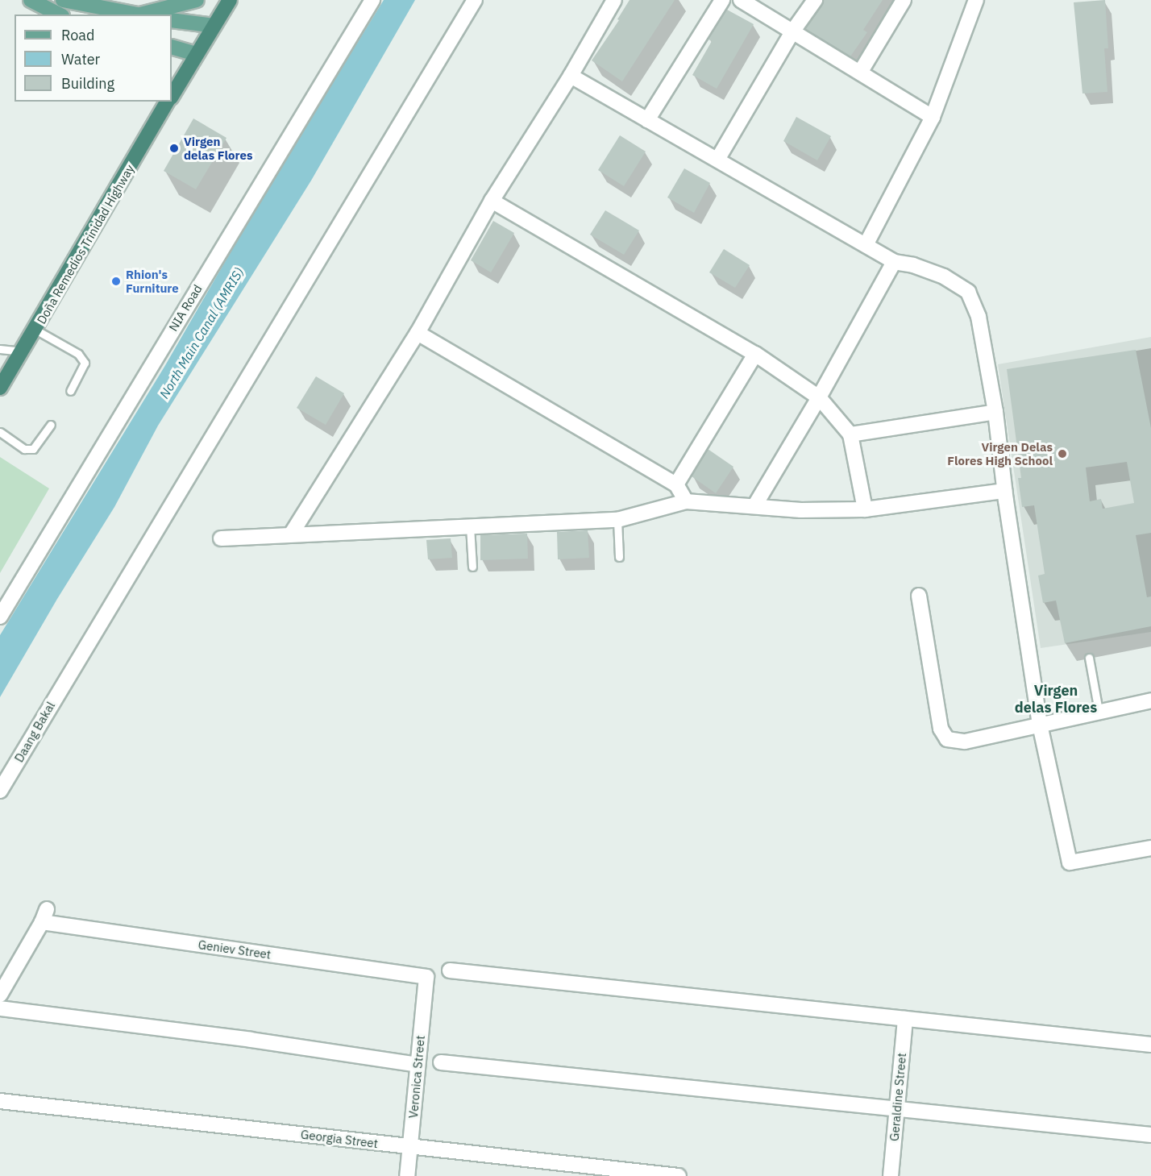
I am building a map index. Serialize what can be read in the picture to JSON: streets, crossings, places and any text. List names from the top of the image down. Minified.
{"streets":{"highway":["Doña Remedios Trinidad Highway"],"street":["NIA Road","Daang Bakal","Geniev Street","Veronica Street","Geraldine Street","Georgia Street"]},"crossings":[["Geniev Street","Veronica Street"],["Veronica Street","Georgia Street"]],"districts":["Virgen delas Flores"],"water":["North Main Canal (AMRIS)"],"places":["Virgen delas Flores","Rhion's Furniture","Virgen Delas Flores High School"],"legend":["Road","Water","Building"]}
